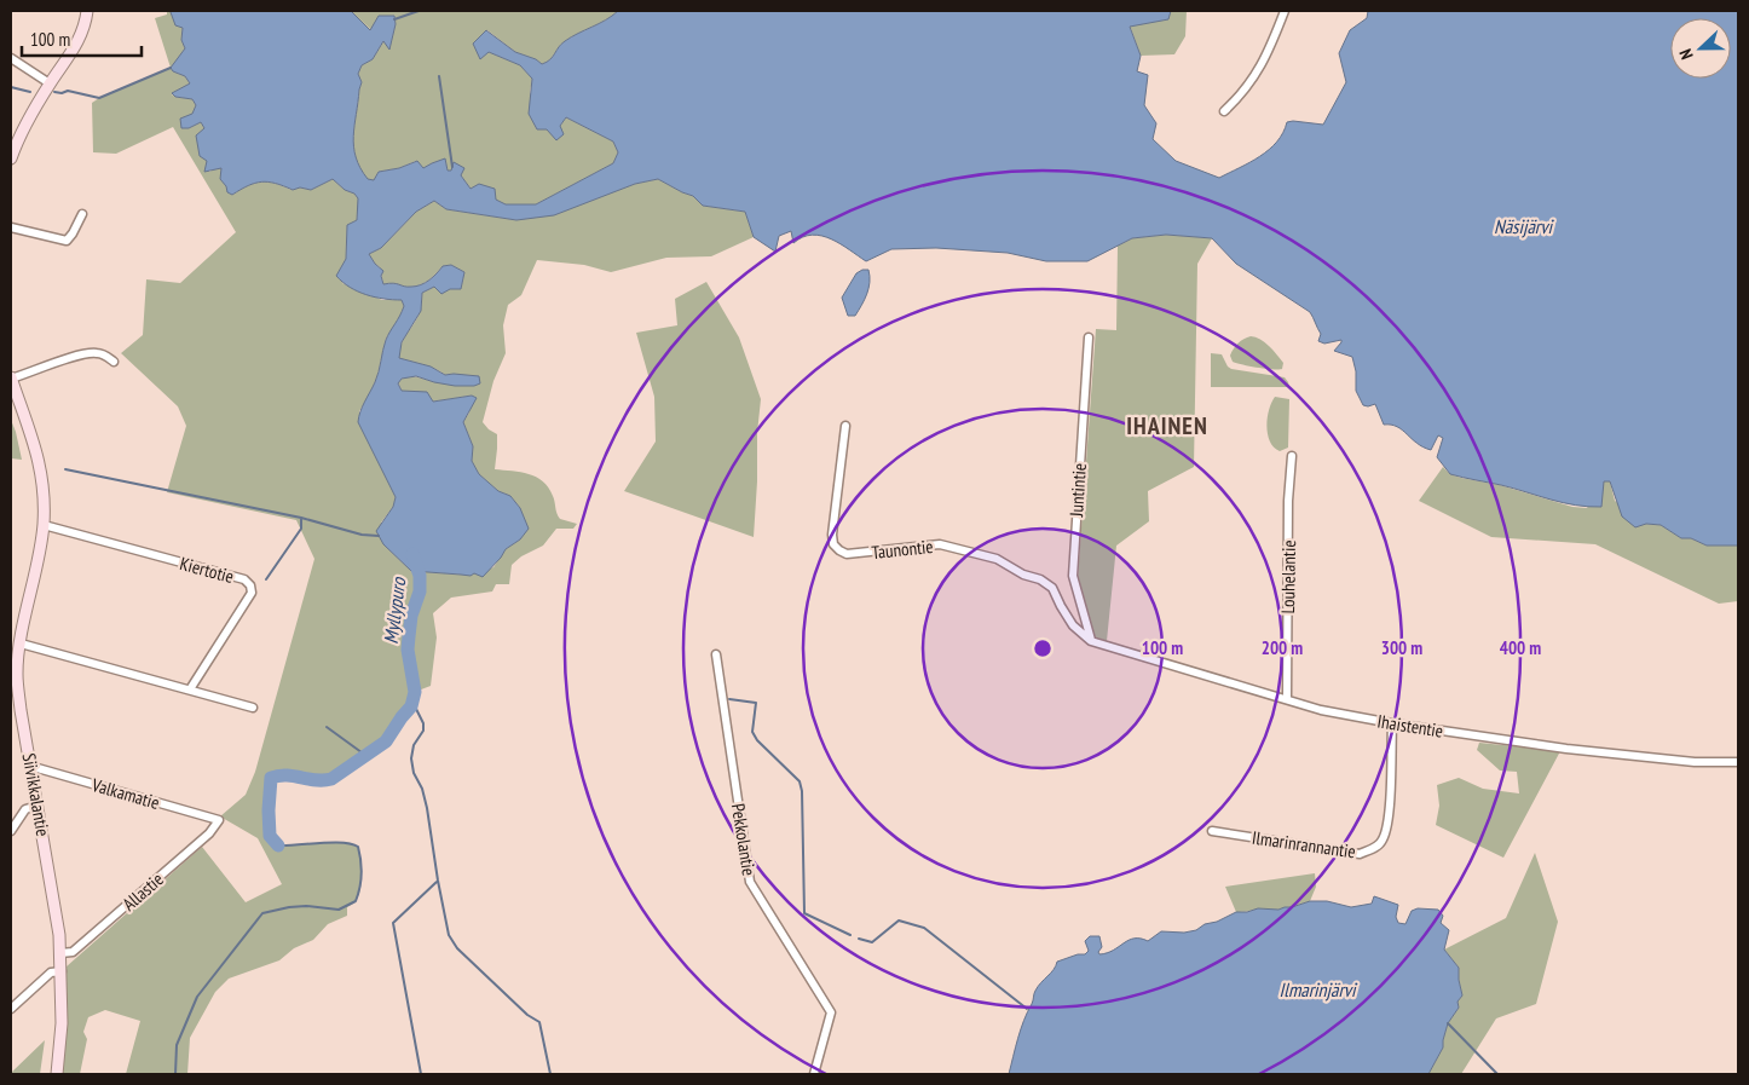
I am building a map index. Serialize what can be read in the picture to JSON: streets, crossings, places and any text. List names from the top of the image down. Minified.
{"streets":{"main road":["Siivikkalantie"],"street":["Juntintie","Taunontie","Kiertotie","Louhelantie","Ihaistentie","Valkamatie","Pekkolantie","Ilmarinrannantie","Allastie"]},"crossings":[["Juntintie","Taunontie"],["Juntintie","Ihaistentie"],["Taunontie","Ihaistentie"],["Kiertotie","Siivikkalantie"],["Louhelantie","Ihaistentie"],["Ihaistentie","Ilmarinrannantie"],["Valkamatie","Siivikkalantie"],["Valkamatie","Allastie"],["Siivikkalantie","Allastie"]],"districts":["IHAINEN"],"water":["Näsijärvi","Myllypuro","Ilmarinjärvi"],"scale_bar":"100 m","north":"left","rings":["100 m","200 m","300 m","400 m"]}
